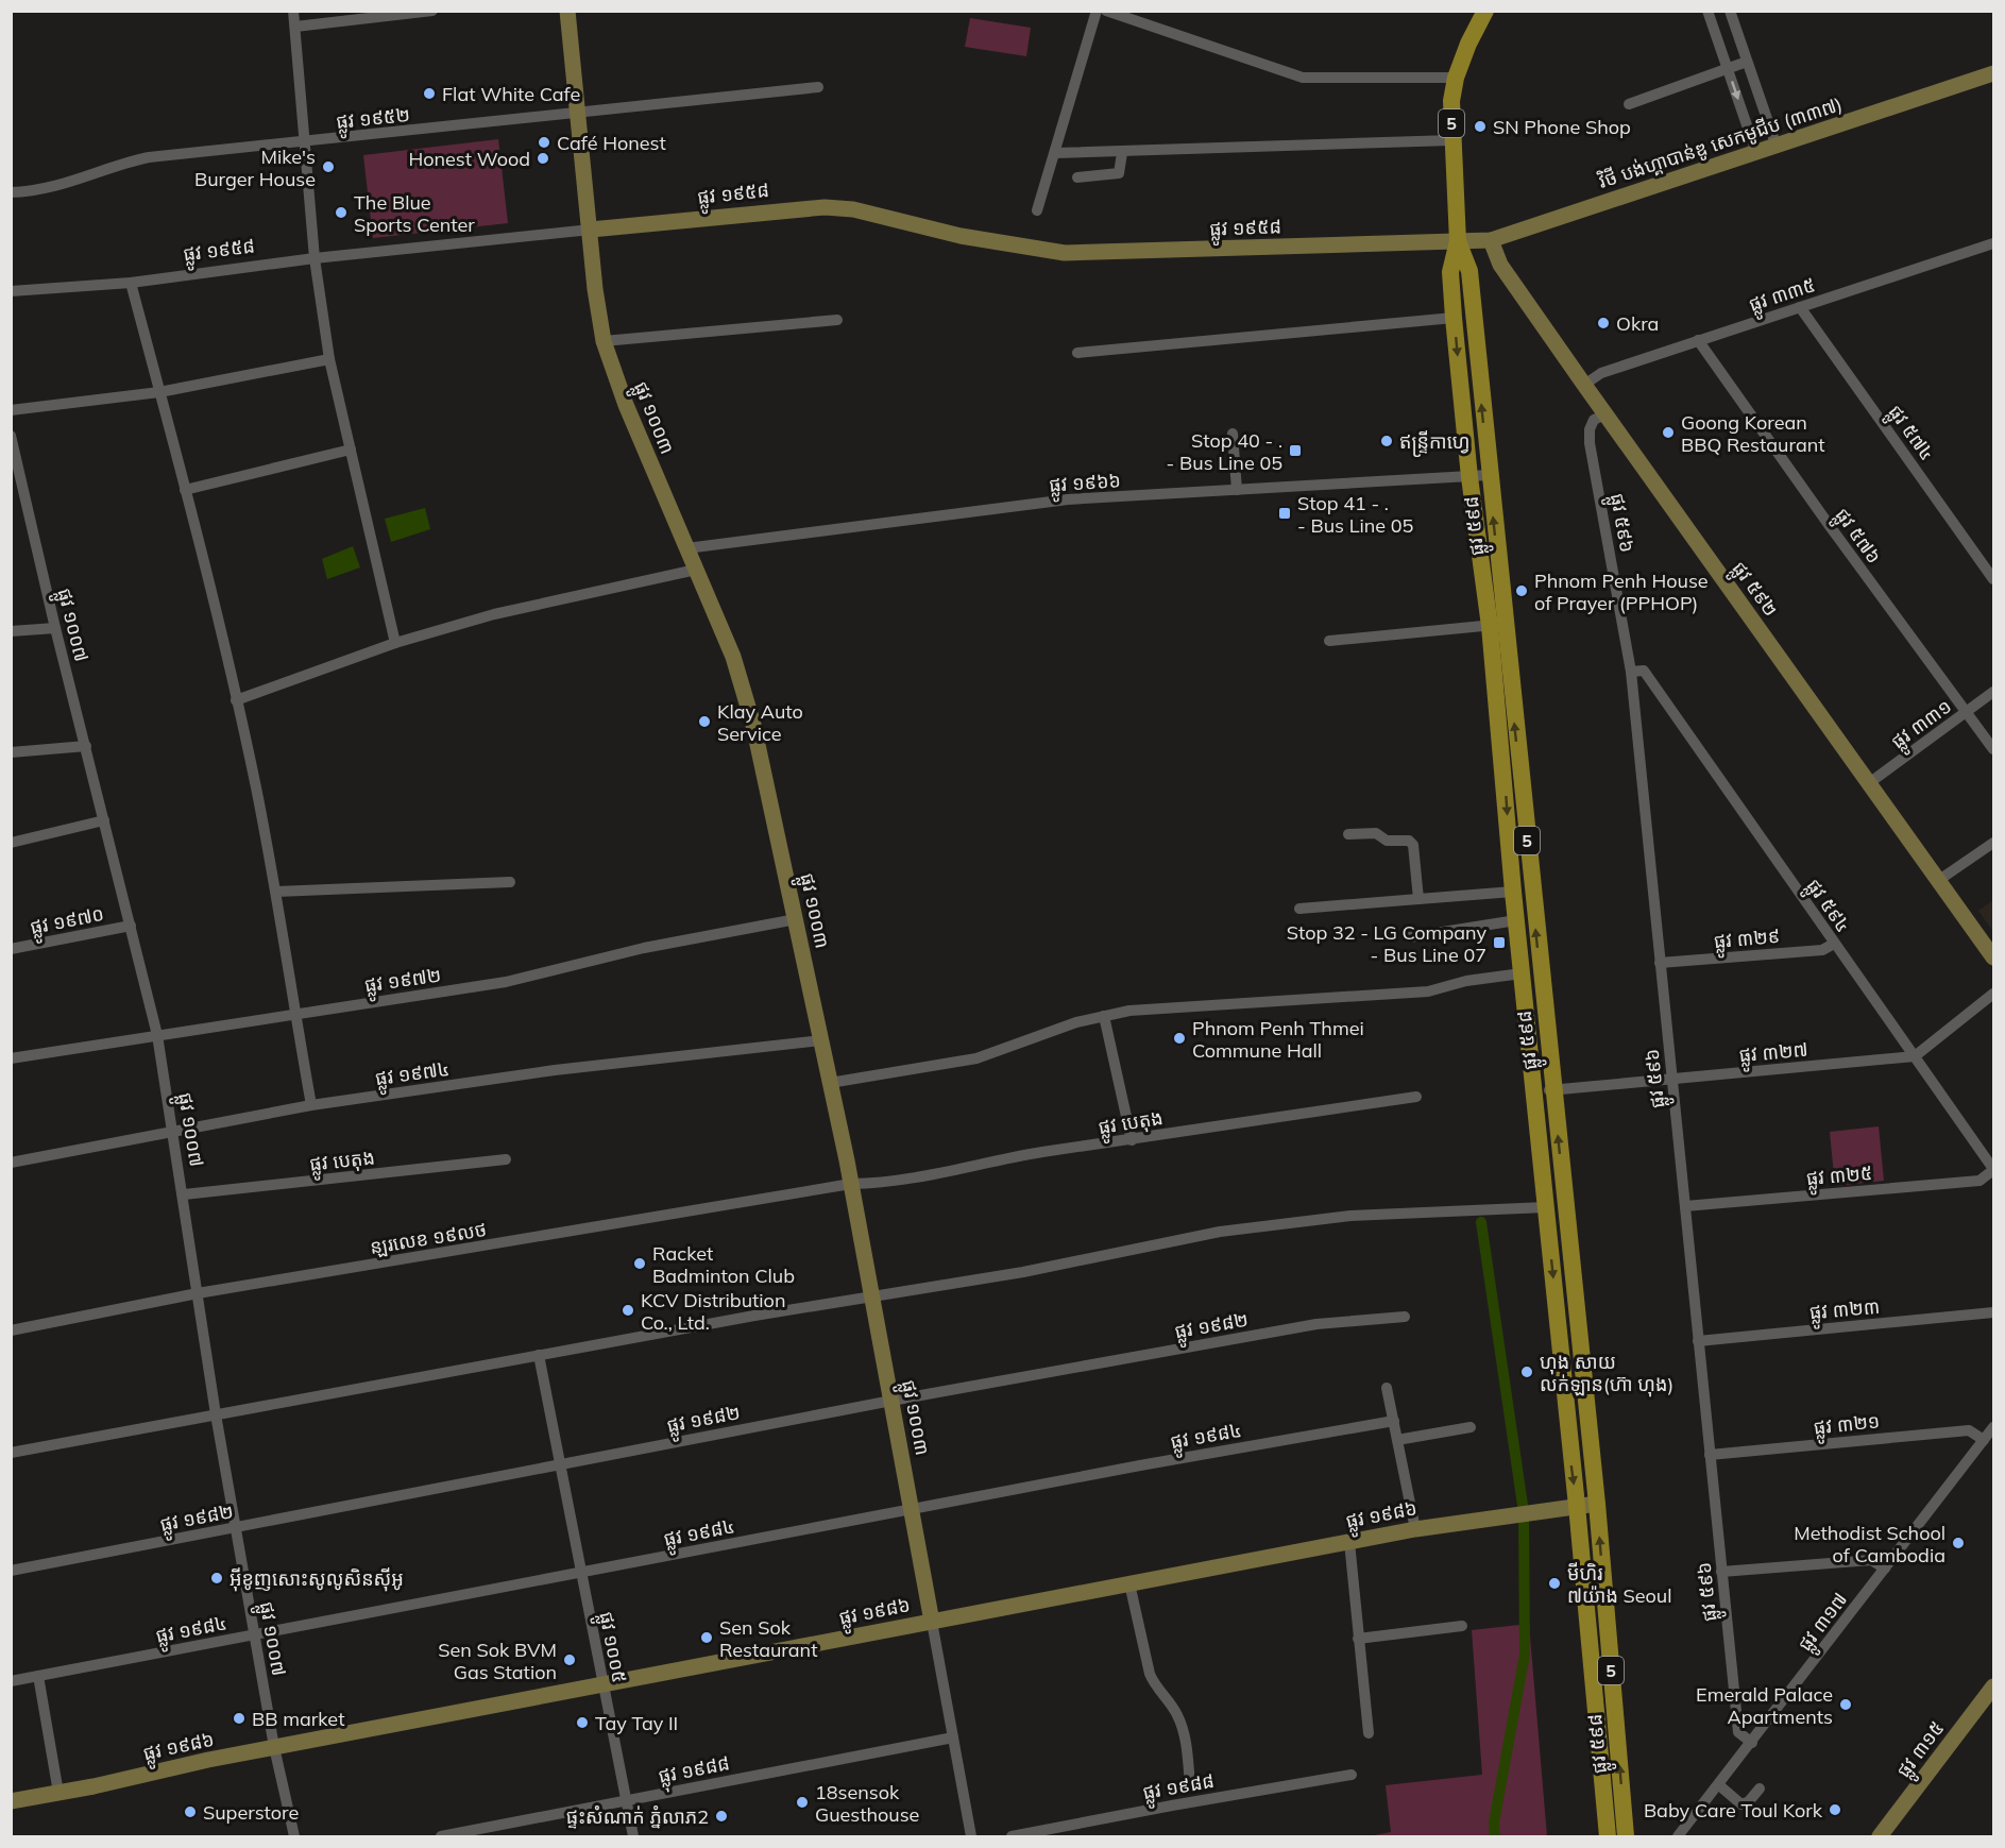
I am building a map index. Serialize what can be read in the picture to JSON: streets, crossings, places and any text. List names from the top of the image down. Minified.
{"streets":{"main road":["5","ផ្លូវ ៥៩៨"],"street":["ផ្លូវ ១៩៥២","វិថី បង់ហ្គាបាន់ឌូ សេកមូជីប (៣៣៧)","ផ្លូវ ១៩៥៨","ផ្លូវ ៣៣៥","ផ្លូវ ១០០៣","ផ្លូវ ៥៧៤","ផ្លូវ ១៩៦៦","ផ្លូវ ៥៩៦","ផ្លូវ ៥៧៦","ផ្លូវ ៥៩២","ផ្លូវ ១០០៧","ផ្លូវ ៣៣១","ផ្លូវ ៥៩៤","ផ្លូវ ១៩៧០","ផ្លូវ ៣២៩","ផ្លូវ ១៩៧២","ផ្លូវ ៣២៧","ផ្លូវ ១៩៧៤","ផ្លូវ បេតុង","ផ្លូវ ៣២៥","ន្ឡរលេខ ១៩លថ","ផ្លូវ ៣២៣","ផ្លូវ ១៩៨២","ផ្លូវ ៣២១","ផ្លូវ ១៩៨៤","ផ្លូវ ១៩៨៦","ផ្លូវ ៣១៧","ផ្លូវ ១០០៥","ផ្លូវ ៣១៥","ផ្លុវ ១៩៨៨","ផ្លូវ ១៩៨៨"]},"crossings":[["ផ្លូវ ១៩៥២","ផ្លូវ ១០០៣"],["វិថី បង់ហ្គាបាន់ឌូ សេកមូជីប (៣៣៧)","ផ្លូវ ១៩៥៨"],["វិថី បង់ហ្គាបាន់ឌូ សេកមូជីប (៣៣៧)","ផ្លូវ ៥៩៨"],["វិថី បង់ហ្គាបាន់ឌូ សេកមូជីប (៣៣៧)","ផ្លូវ ៥៩២"],["ផ្លូវ ១៩៥៨","ផ្លូវ ១០០៣"],["ផ្លូវ ១៩៥៨","ផ្លូវ ៥៩៨"],["ផ្លូវ ៣៣៥","ផ្លូវ ៥៧៤"],["ផ្លូវ ៣៣៥","ផ្លូវ ៥៧៦"],["ផ្លូវ ៣៣៥","ផ្លូវ ៥៩២"],["ផ្លូវ ១០០៣","ផ្លូវ ១៩៦៦"],["ផ្លូវ ១០០៣","ផ្លូវ ១៩៧២"],["ផ្លូវ ១០០៣","ផ្លូវ ១៩៧៤"],["ផ្លូវ ១០០៣","ផ្លូវ បេតុង"],["ផ្លូវ ១០០៣","ន្ឡរលេខ ១៩លថ"],["ផ្លូវ ១០០៣","ផ្លូវ ១៩៨២"],["ផ្លូវ ១០០៣","ផ្លូវ ១៩៨៤"],["ផ្លូវ ១០០៣","ផ្លូវ ១៩៨៦"],["ផ្លូវ ១០០៣","ផ្លុវ ១៩៨៨"],["ផ្លូវ ១៩៦៦","ផ្លូវ ៥៩៨"],["ផ្លូវ ៥៩៦","ផ្លូវ ៥៩២"],["ផ្លូវ ៥៩៦","ផ្លូវ ៥៩៤"],["ផ្លូវ ៥៩៦","ផ្លូវ ៣២៩"],["ផ្លូវ ៥៩៦","ផ្លូវ ៣២៧"],["ផ្លូវ ៥៩៦","ផ្លូវ ៣២៥"],["ផ្លូវ ៥៩៦","ផ្លូវ ៣២៣"],["ផ្លូវ ៥៩៦","ផ្លូវ ៣២១"],["ផ្លូវ ៥៩៦","ផ្លូវ ៣១៧"],["ផ្លូវ ៥៩៨","ផ្លូវ ៣២៧"],["ផ្លូវ ៥៩៨","ផ្លូវ ១៩៨៦"],["ផ្លូវ ៥៧៦","ផ្លូវ ៣៣១"],["ផ្លូវ ៥៩២","ផ្លូវ ៣៣១"],["ផ្លូវ ១០០៧","ផ្លូវ ១៩៧០"],["ផ្លូវ ១០០៧","ផ្លូវ ១៩៧២"],["ផ្លូវ ១០០៧","ផ្លូវ ១៩៧៤"],["ផ្លូវ ១០០៧","ផ្លូវ បេតុង"],["ផ្លូវ ១០០៧","ន្ឡរលេខ ១៩លថ"],["ផ្លូវ ១០០៧","ផ្លូវ ១៩៨២"],["ផ្លូវ ១០០៧","ផ្លូវ ១៩៨៤"],["ផ្លូវ ១០០៧","ផ្លូវ ១៩៨៦"],["ផ្លូវ ៥៩៤","ផ្លូវ ៣២៩"],["ផ្លូវ ៥៩៤","ផ្លូវ ៣២៧"],["ផ្លូវ ៥៩៤","ផ្លូវ ៣២៥"],["ផ្លូវ បេតុង","ន្ឡរលេខ ១៩លថ"],["ផ្លូវ ១៩៨២","ផ្លូវ ១០០៥"],["ផ្លូវ ៣២១","ផ្លូវ ៣១៧"],["ផ្លូវ ១៩៨៤","ផ្លូវ ១០០៥"],["ផ្លូវ ១៩៨៦","ផ្លូវ ១០០៥"],["ផ្លូវ ១០០៥","ផ្លុវ ១៩៨៨"]],"places":{"other":["Flat White Cafe","SN Phone Shop","Café Honest","Honest Wood","Mike's Burger House","The Blue Sports Center","Okra","Goong Korean BBQ Restaurant","ឥន្ទ្រីកាហ្វេ","Phnom Penh House of Prayer (PPHOP)","Klay Auto Service","Phnom Penh Thmei Commune Hall","Racket Badminton Club","KCV Distribution Co., Ltd.","ហុង សាយ លក់ឡាន(ហ៊ា ហុង)","Methodist School of Cambodia","អ៊ីខូញសោះសូលូសិនស៊ីអូ","មីហិរ ៧យ៉ាង Seoul","Sen Sok Restaurant","Sen Sok BVM Gas Station","Emerald Palace Apartments","BB market","Tay Tay II","18sensok Guesthouse","Baby Care Toul Kork","Superstore","ផ្ទះសំណាក់ ភ្នំលាភ2"],"transit":["Stop 40 - . - Bus Line 05","Stop 41 - . - Bus Line 05","Stop 32 - LG Company - Bus Line 07"]}}
